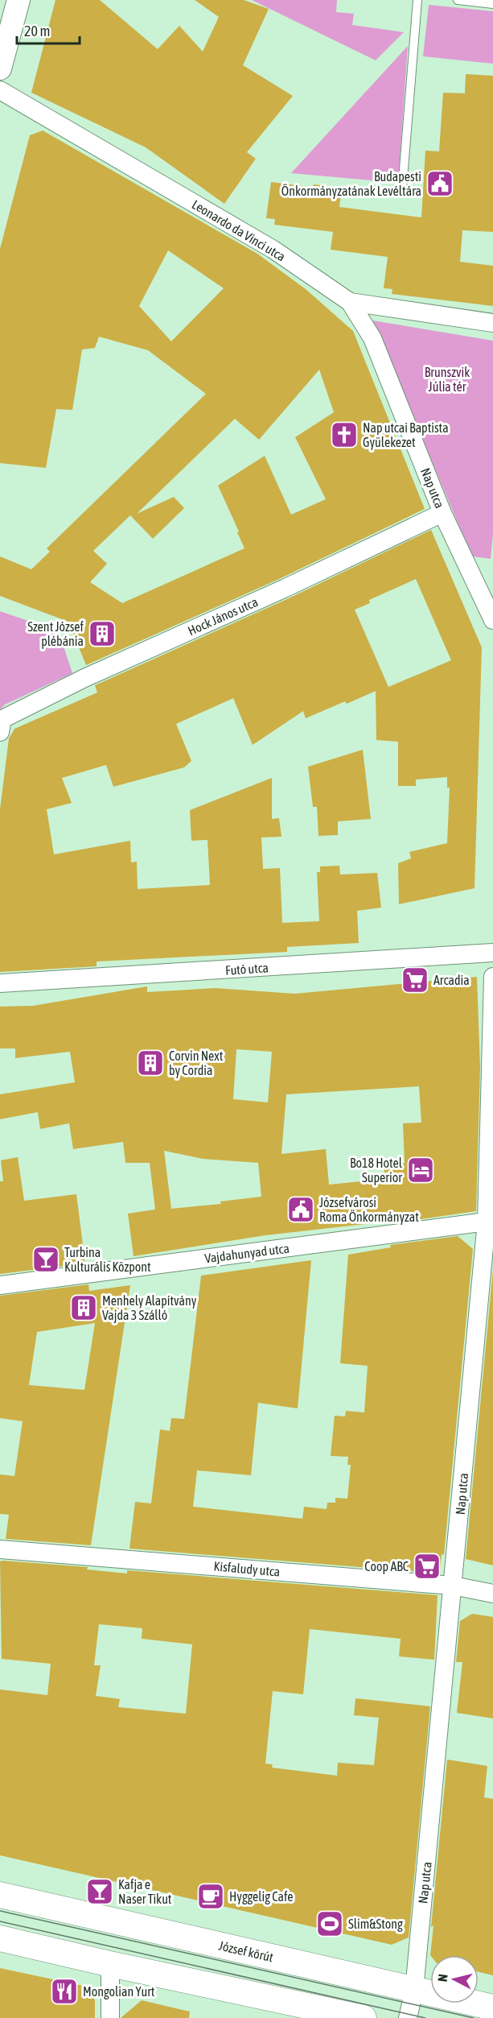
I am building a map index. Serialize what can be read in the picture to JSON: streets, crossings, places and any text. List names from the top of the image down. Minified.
{"streets":{"main road":["József körút"],"street":["Leonardo da Vinci utca","Nap utca","Hock János utca","Futó utca","Vajdahunyad utca","Kisfaludy utca"]},"crossings":[["Leonardo da Vinci utca","Nap utca"],["Nap utca","Hock János utca"],["Nap utca","Vajdahunyad utca"],["Nap utca","Kisfaludy utca"],["Nap utca","József körút"]],"parks":["Brunszvik Júlia tér"],"places":{"public building":["Budapesti Önkormányzatának Levéltára","Józsefvárosi Roma Önkormányzat"],"church":["Nap utcai Baptista Gyülekezet"],"building":["Szent József plébánia","Corvin Next by Cordia","Menhely Alapítvány Vajda 3 Szálló"],"supermarket":["Arcadia","Coop ABC"],"hotel":["Bo18 Hotel Superior"],"bar":["Turbina Kulturális Központ","Kafja e Naser Tikut"],"cafe":["Hyggelig Cafe"],"sports":["Slim&Stong"],"restaurant":["Mongolian Yurt"]},"scale_bar":"20 m","north":"left"}
